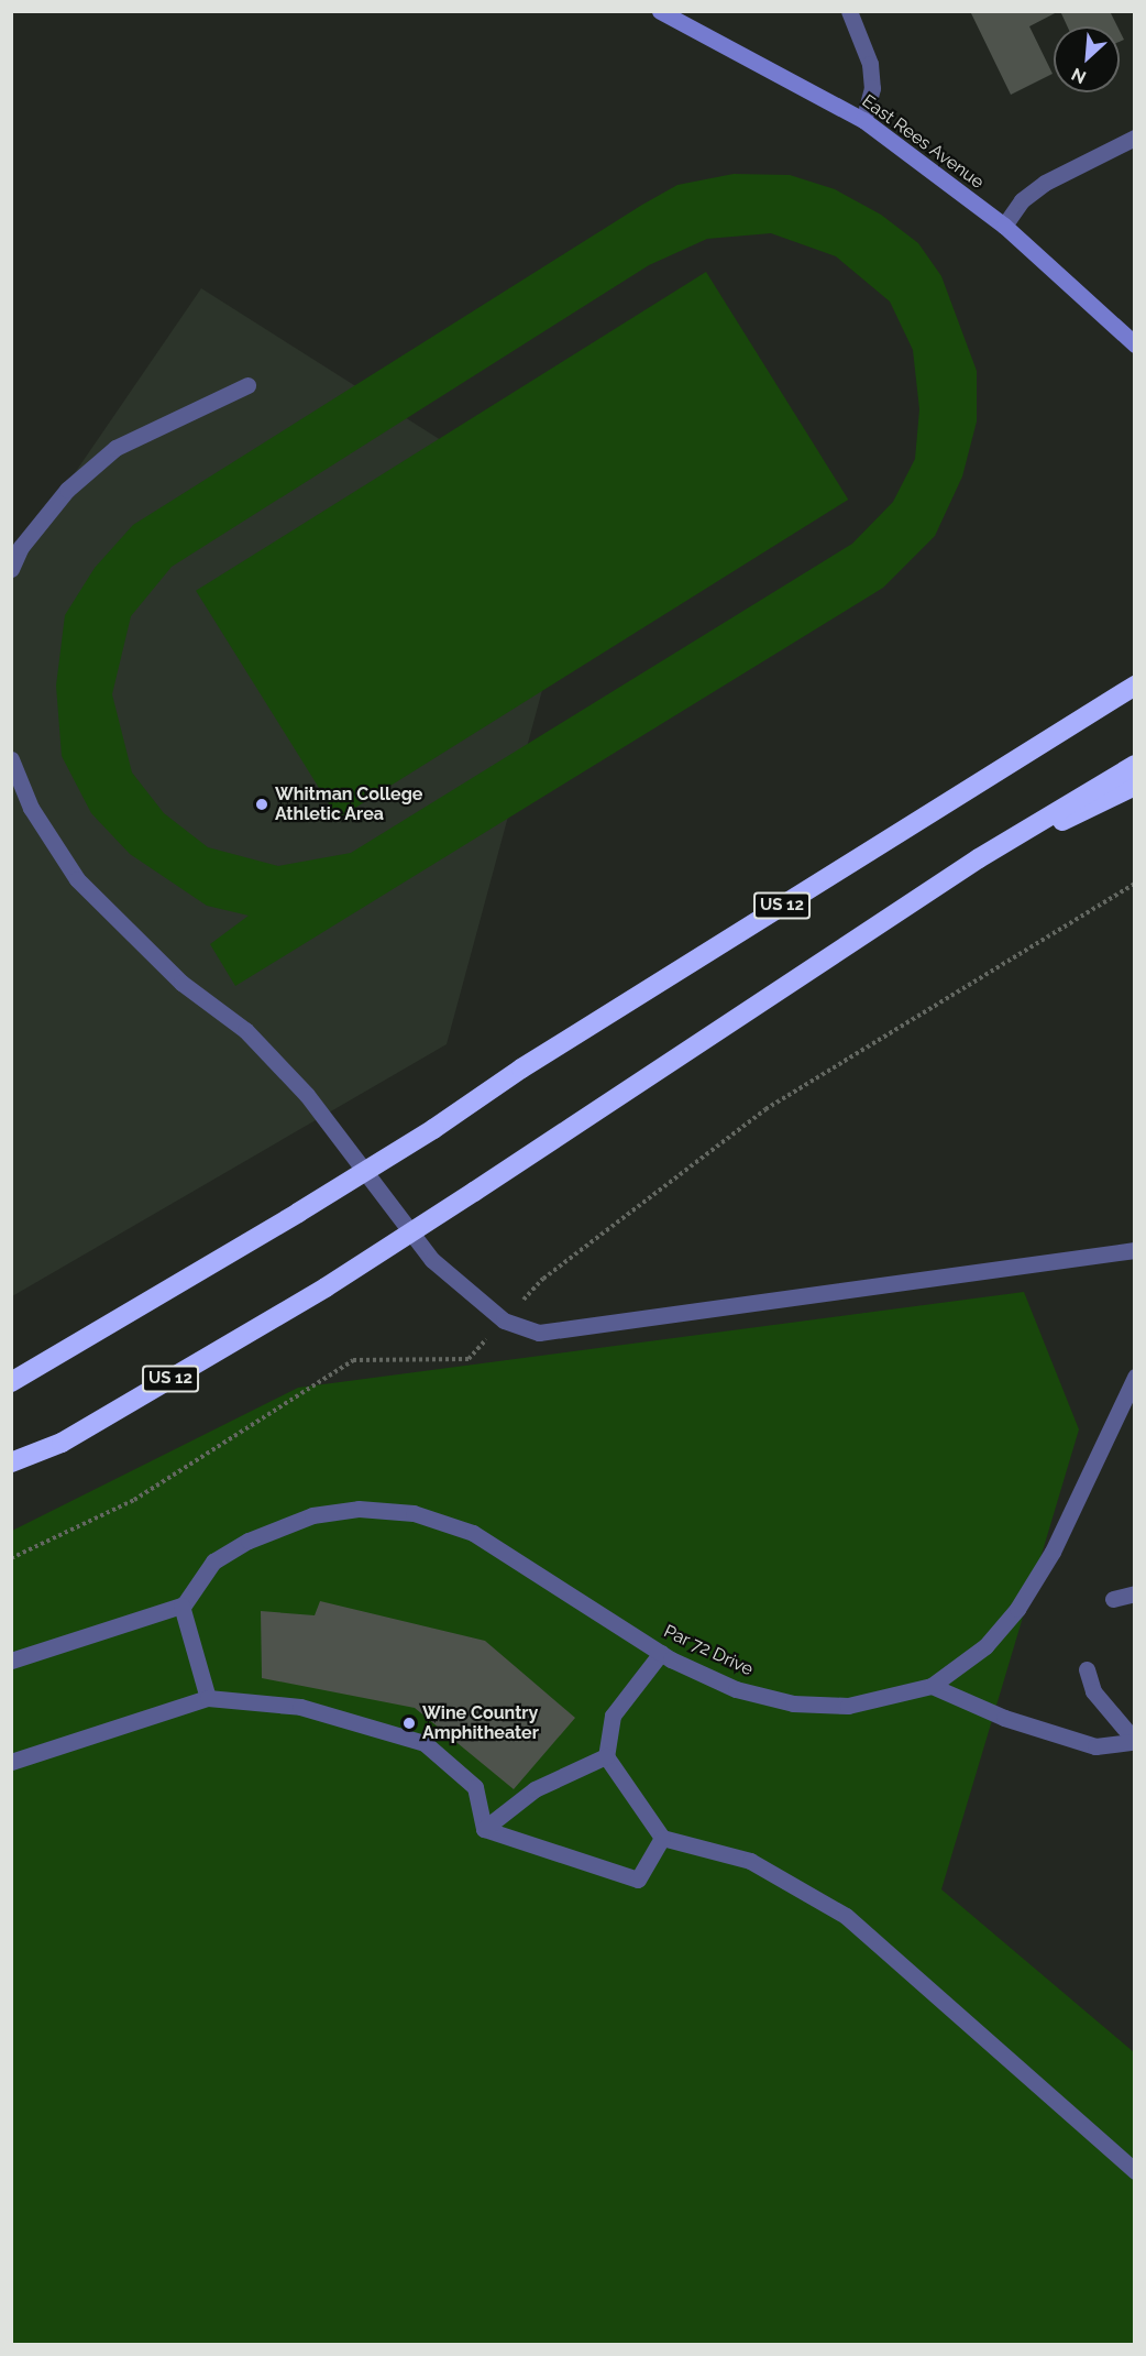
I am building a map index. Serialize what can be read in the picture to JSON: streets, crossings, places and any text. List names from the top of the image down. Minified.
{"streets":{"highway":["US 12"],"street":["East Rees Avenue","Par 72 Drive"]},"places":["Whitman College Athletic Area","Wine Country Amphitheater"],"north":"bottom left"}
